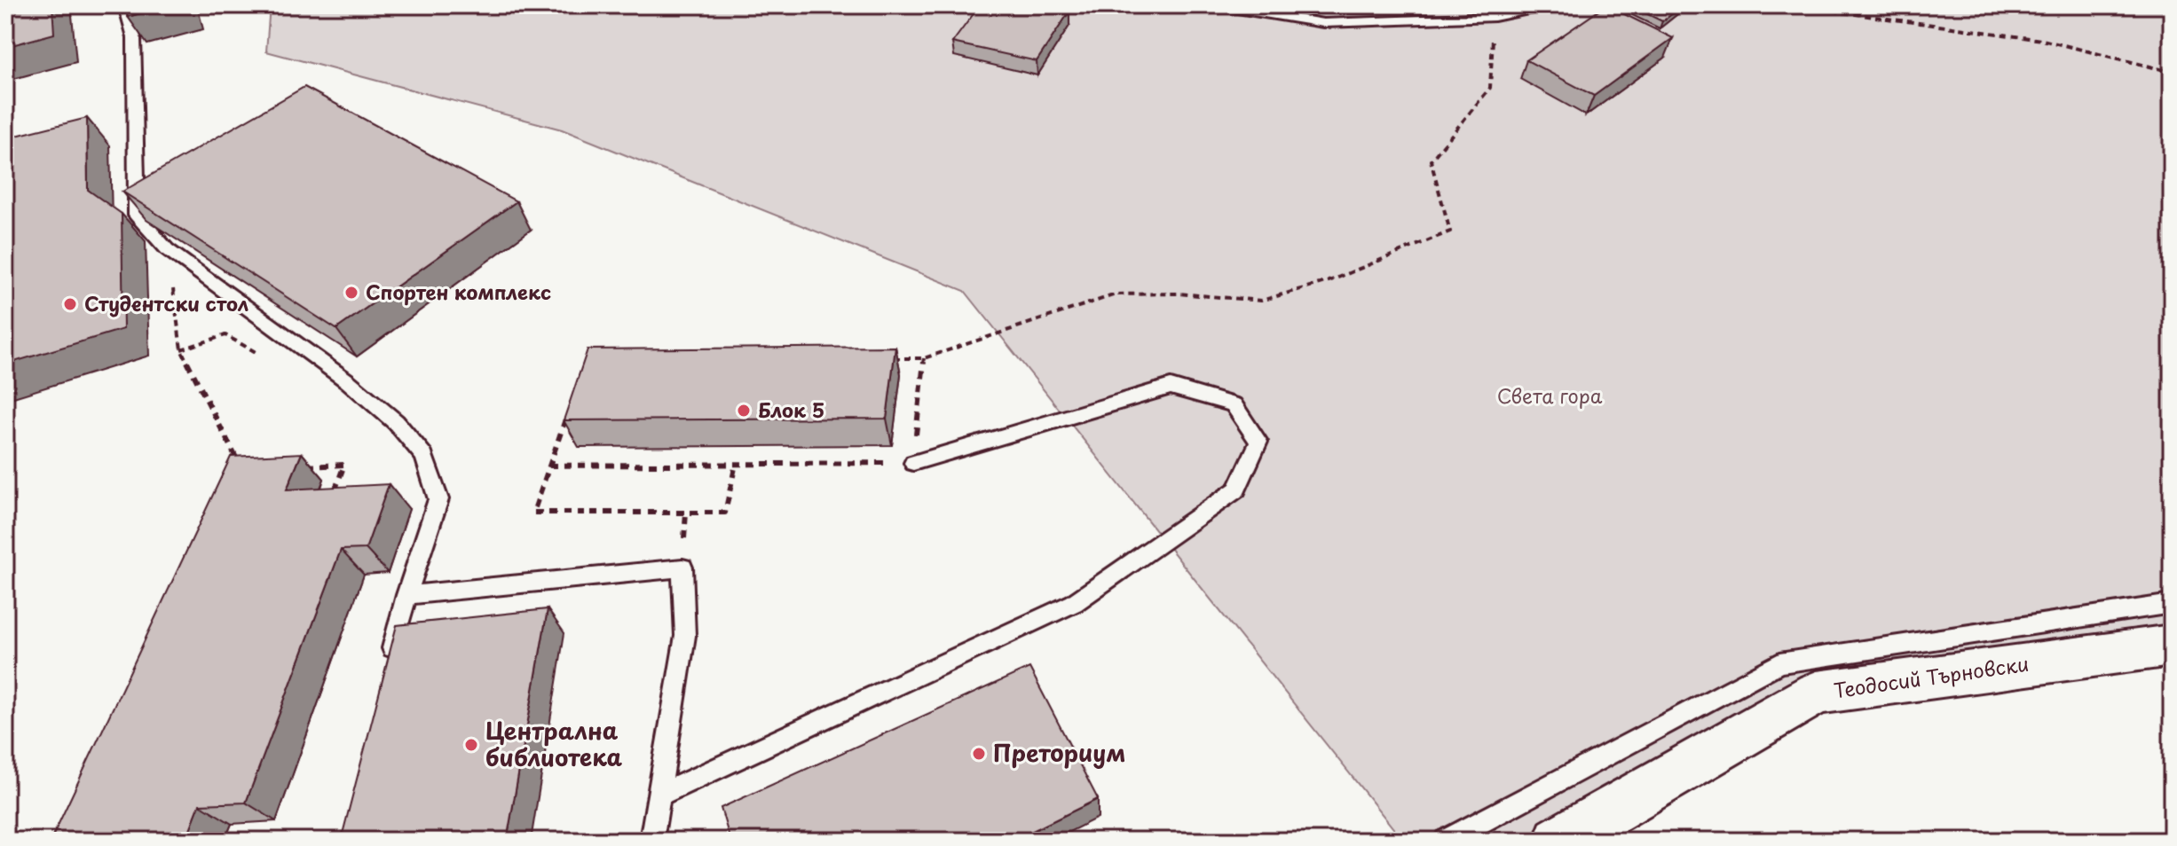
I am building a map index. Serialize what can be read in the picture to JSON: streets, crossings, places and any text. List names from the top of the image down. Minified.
{"streets":{"street":["Теодосий Търновски"]},"parks":["Света гора"],"places":["Спортен комплекс","Студентски стол","Блок 5","Централна библиотека","Преториум"]}
